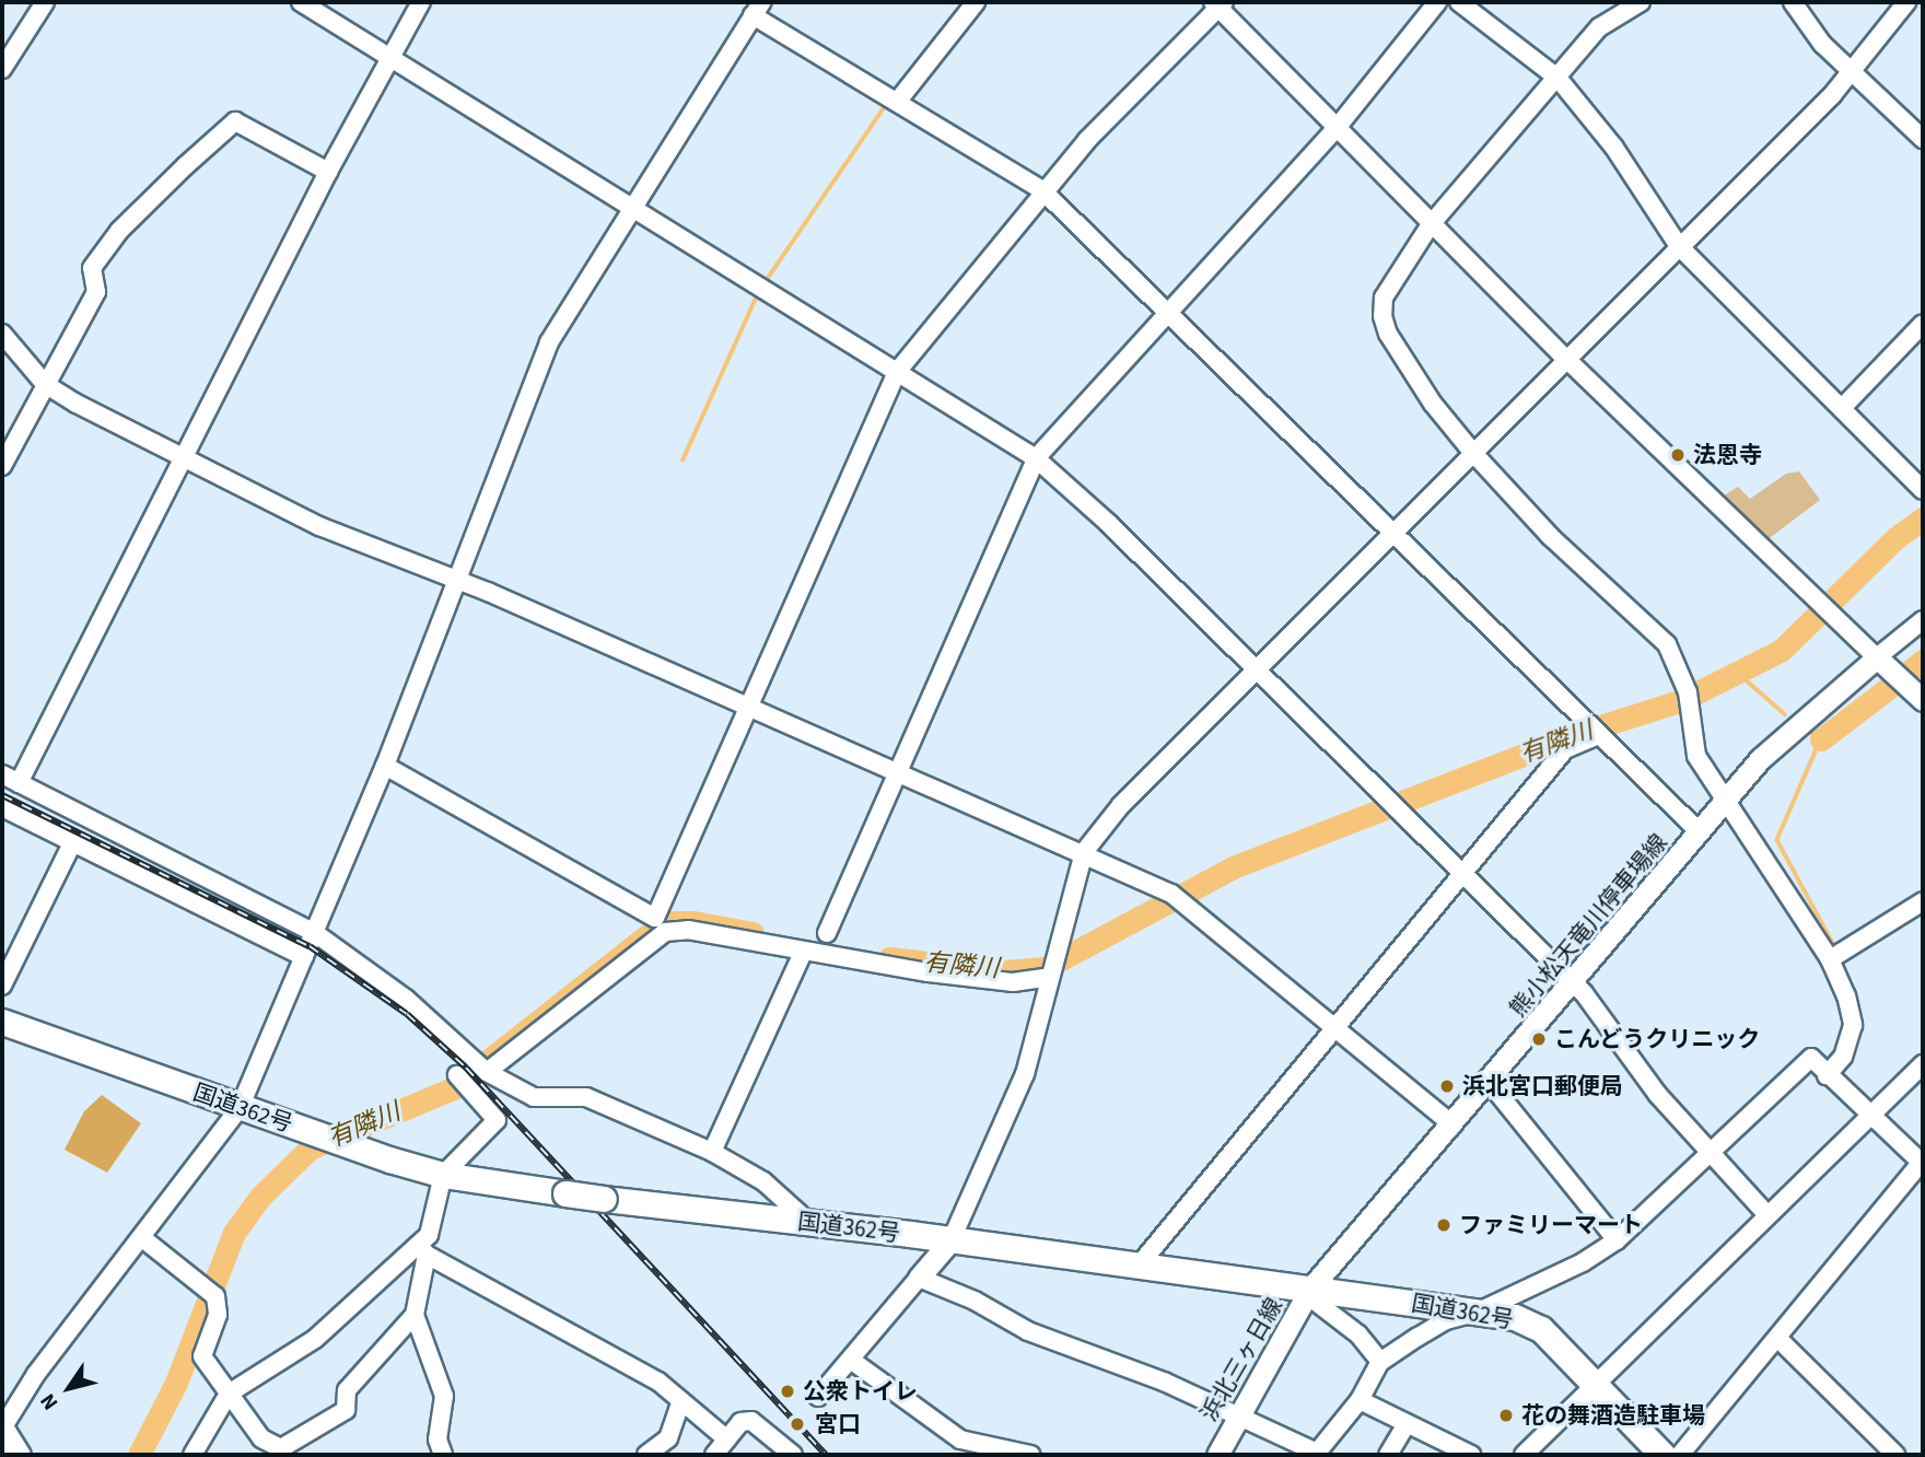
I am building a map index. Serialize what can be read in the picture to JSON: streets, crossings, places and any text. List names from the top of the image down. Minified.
{"streets":{"highway":["国道362号"],"main road":["熊小松天竜川停車場線","浜北三ヶ日線"]},"crossings":[["熊小松天竜川停車場線","国道362号"],["熊小松天竜川停車場線","浜北三ヶ日線"],["国道362号","浜北三ヶ日線"]],"water":["有隣川"],"places":["法恩寺","こんどうクリニック","浜北宮口郵便局","ファミリーマート","公衆トイレ","花の舞酒造駐車場","宮口"],"north":"bottom left"}
